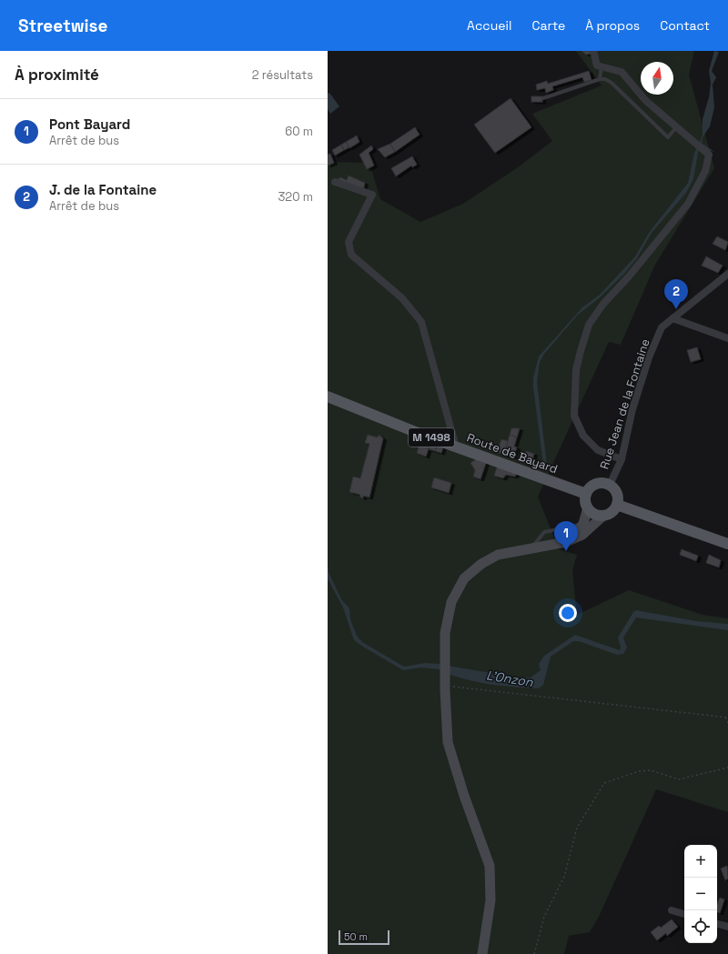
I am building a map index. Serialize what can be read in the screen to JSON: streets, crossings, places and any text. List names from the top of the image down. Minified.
{"streets":{"main road":["M 1498","Route de Bayard"],"street":["Rue Jean de la Fontaine"]},"crossings":[["Rue Jean de la Fontaine","Route de Bayard"]],"water":["L'Onzon"],"scale_bar":"50 m","north":"top","page":{"header":"Streetwise","nav":["Accueil","Carte","À propos","Contact"],"heading":["À proximité","2 résultats"],"list":[{"mark":"1","name":"Pont Bayard","note":"Arrêt de bus","value":"60 m"},{"mark":"2","name":"J. de la Fontaine","note":"Arrêt de bus","value":"320 m"}],"pins":["2","1"],"map_buttons":["+","−"],"scale":"50 m"}}
